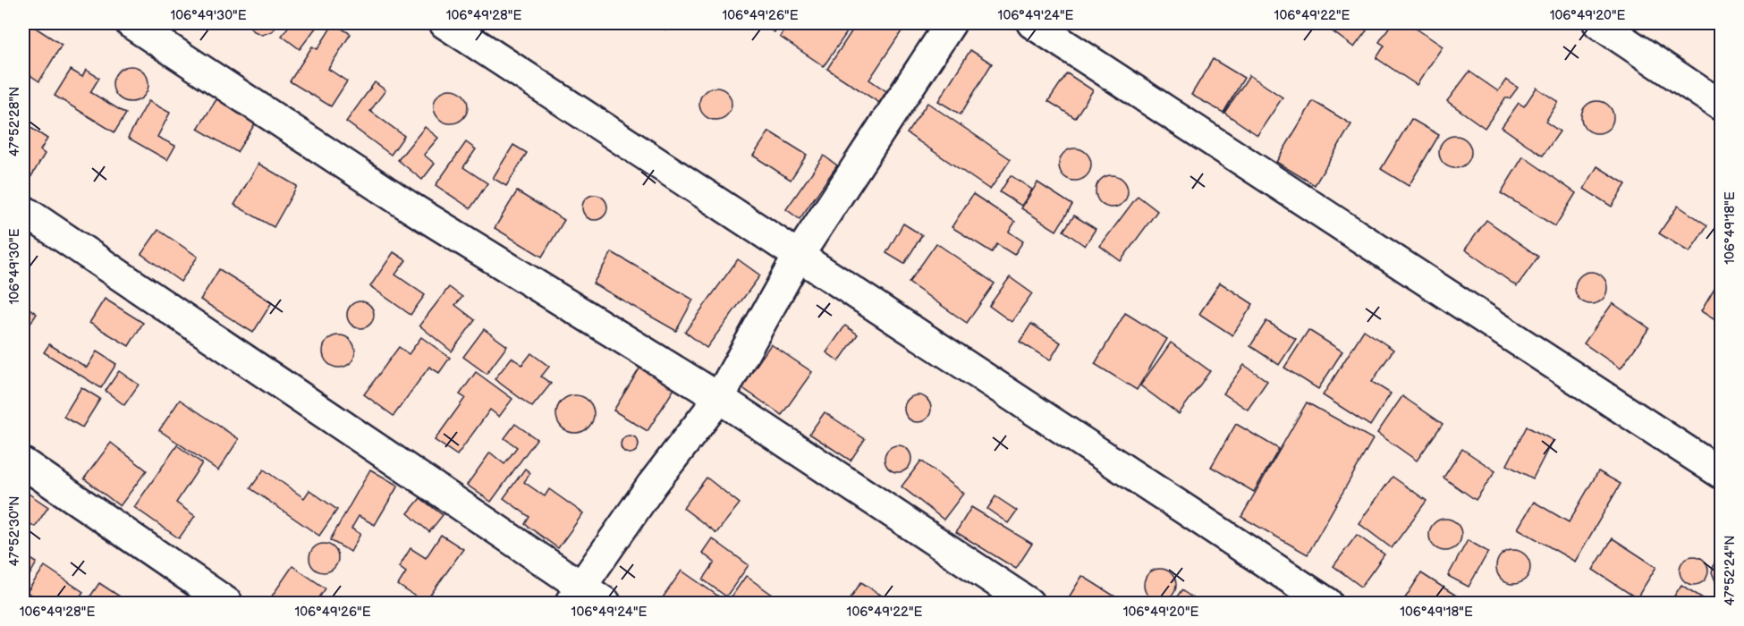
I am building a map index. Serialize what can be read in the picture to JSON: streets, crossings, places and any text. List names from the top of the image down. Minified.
{"coordinates":["106°49'30\"E","106°49'28\"E","106°49'26\"E","106°49'24\"E","106°49'22\"E","106°49'20\"E","47°52'28\"N","106°49'18\"E","47°52'30\"N","47°52'24\"N"]}
